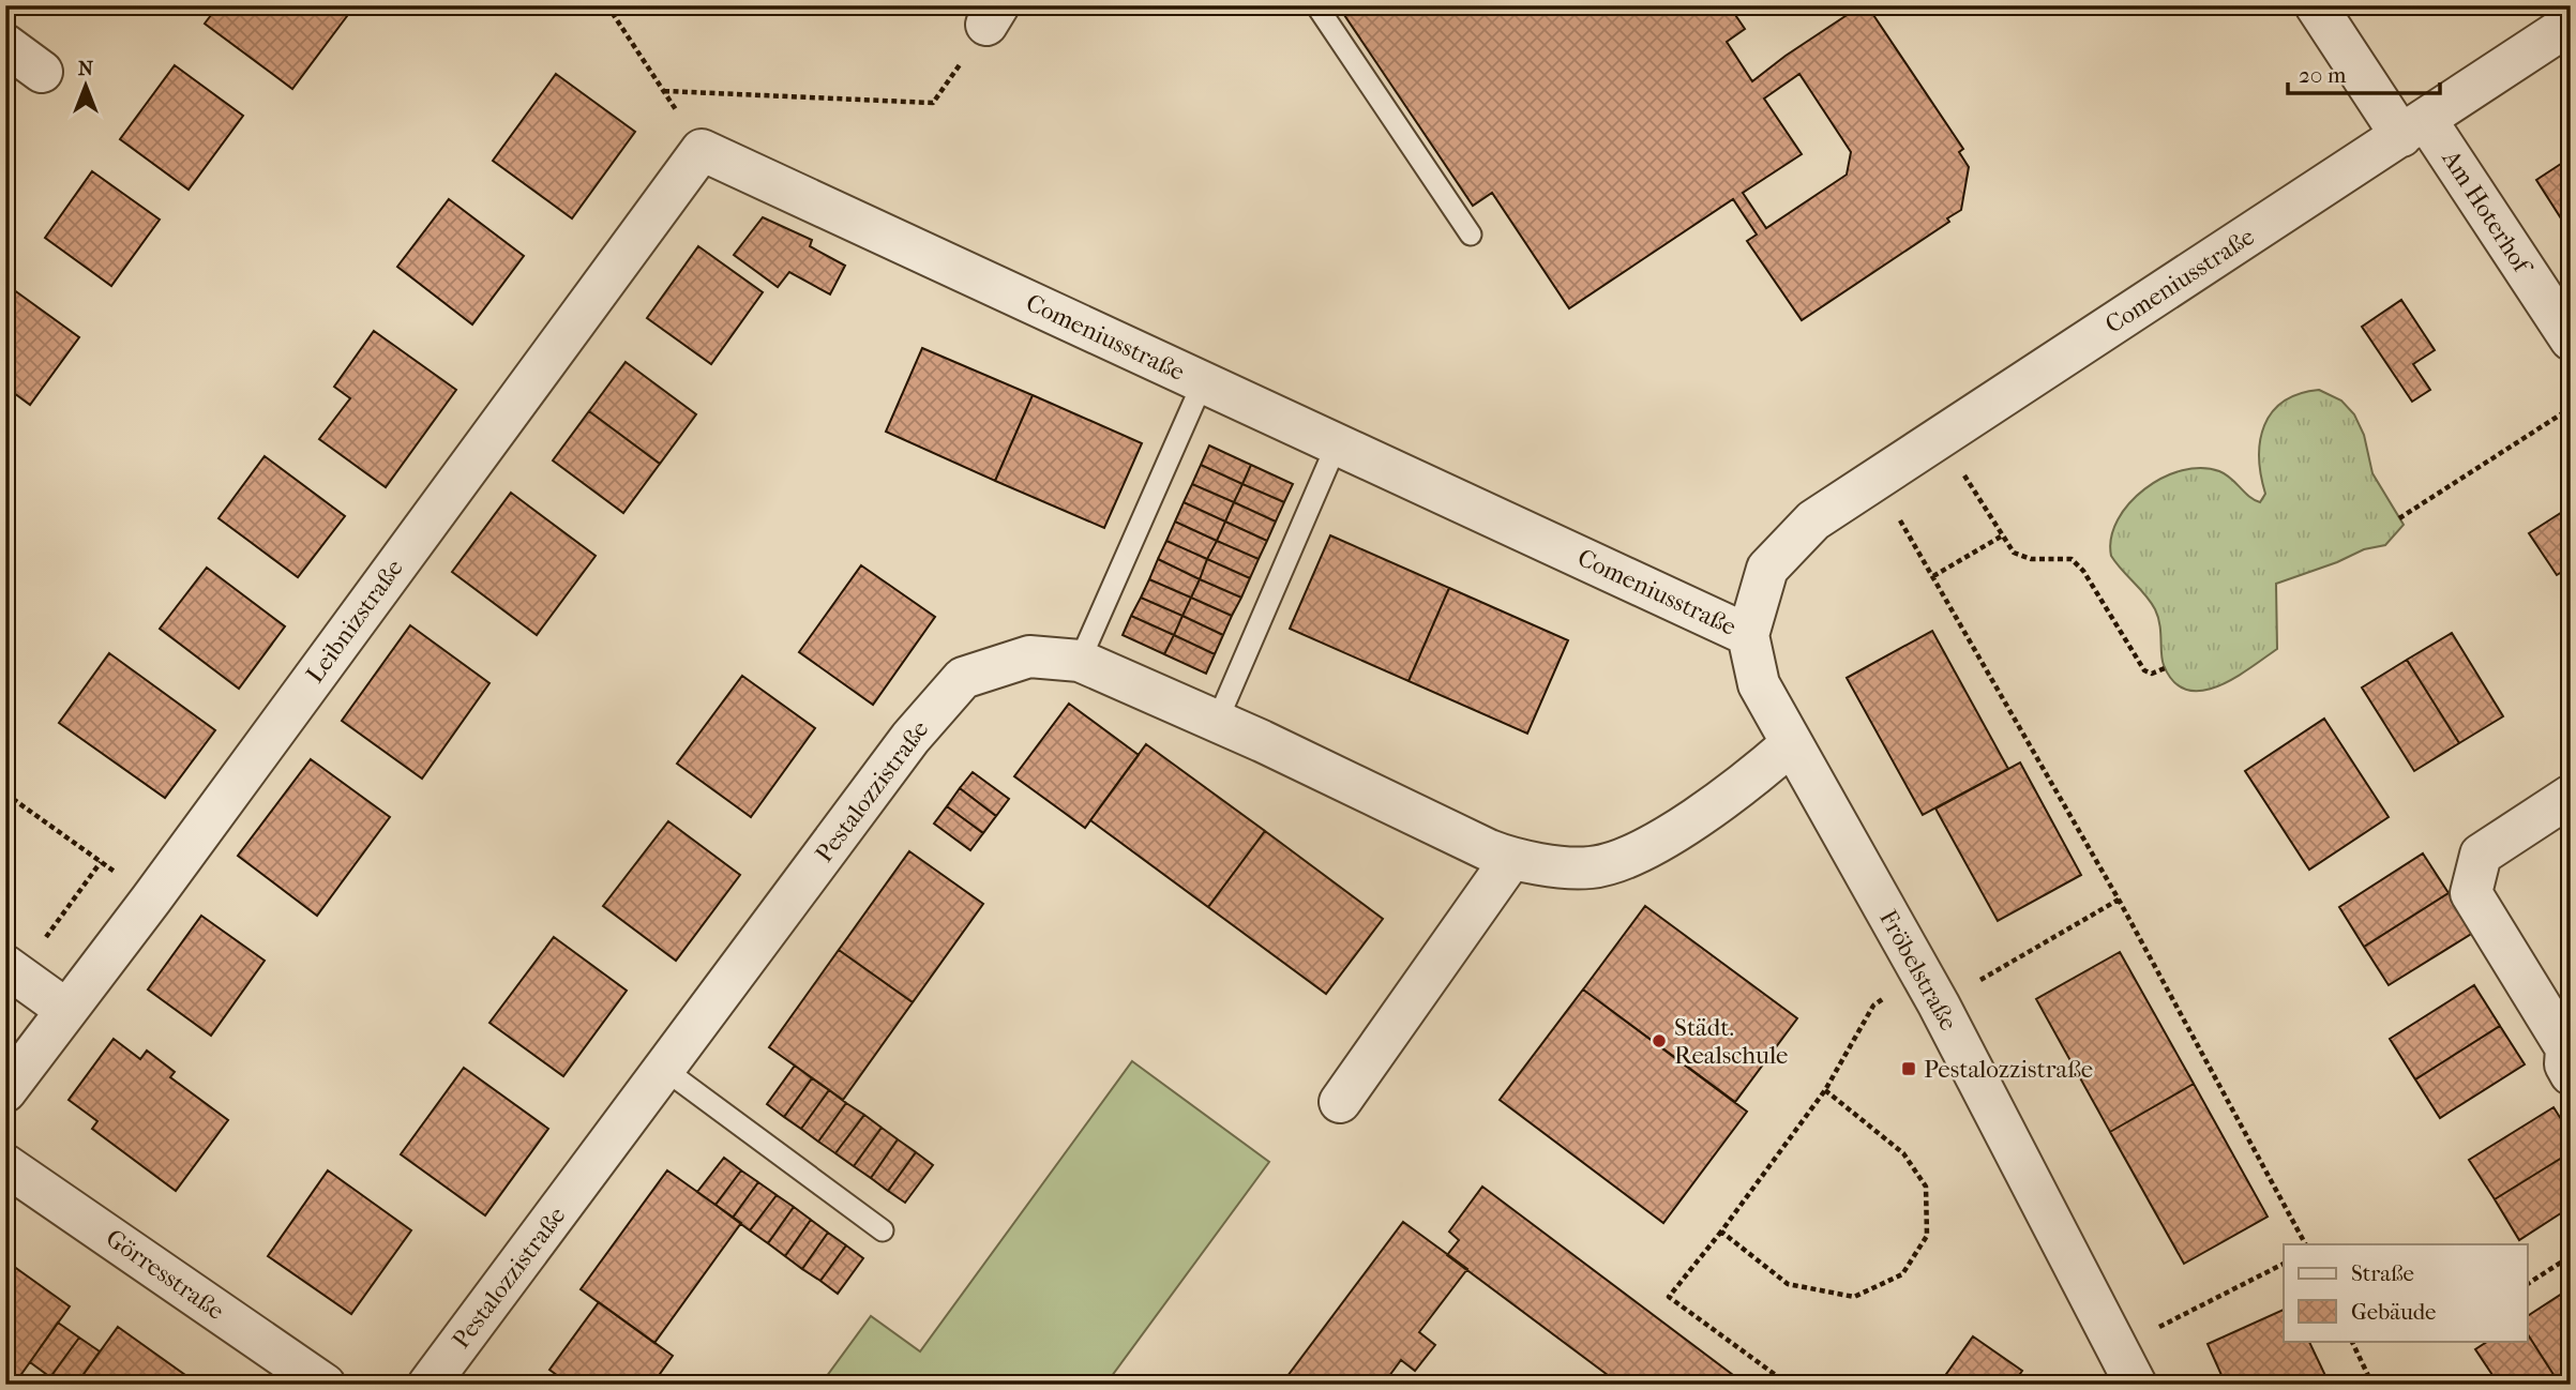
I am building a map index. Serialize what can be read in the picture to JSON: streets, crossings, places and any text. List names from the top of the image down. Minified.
{"streets":{"street":["Am Hoterhof","Comeniusstraße","Leibnizstraße","Pestalozzistraße","Fröbelstraße","Görresstraße"]},"crossings":[["Am Hoterhof","Comeniusstraße"],["Comeniusstraße","Leibnizstraße"],["Comeniusstraße","Fröbelstraße"],["Pestalozzistraße","Fröbelstraße"]],"places":{"other":["Städt. Realschule"],"transit":["Pestalozzistraße"]},"legend":["Straße","Gebäude"],"scale_bar":"20 m","north":"top"}
